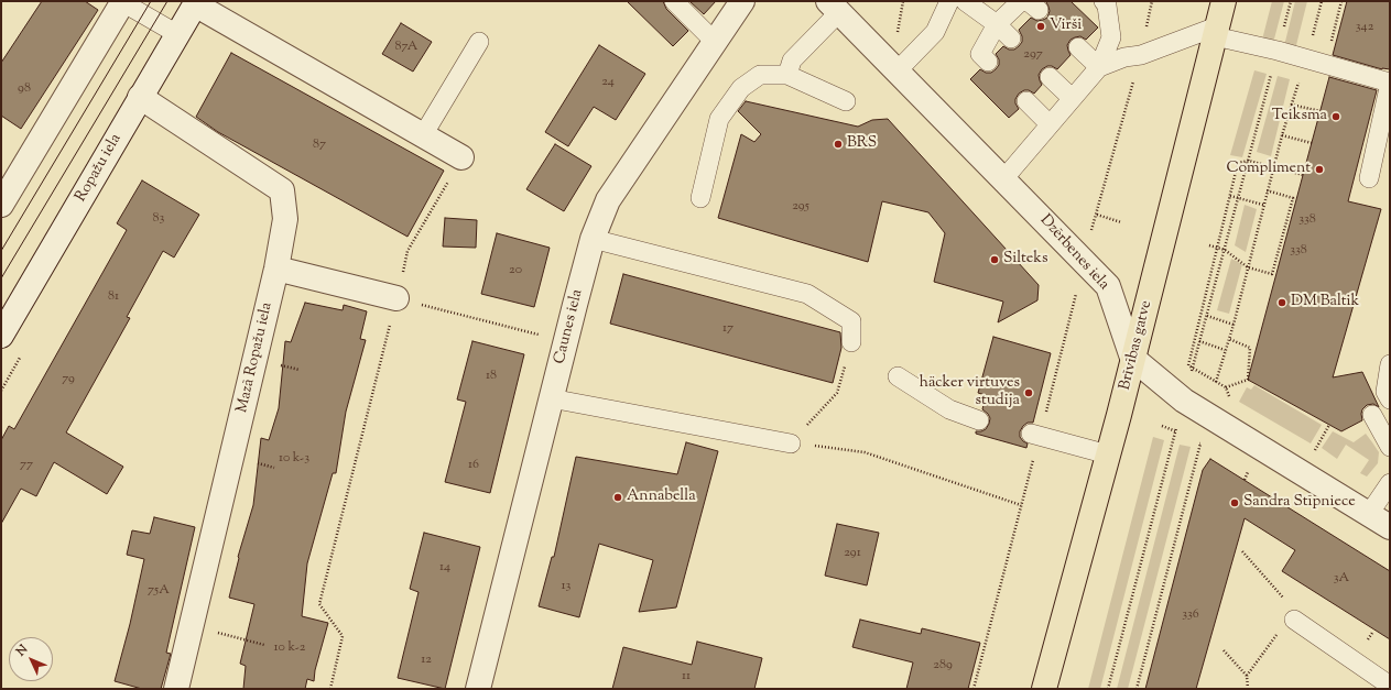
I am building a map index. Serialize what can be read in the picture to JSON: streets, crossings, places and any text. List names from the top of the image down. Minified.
{"streets":{"highway":["Brīvības gatve"],"street":["Ropažu iela","Dzērbenes iela","Caunes iela","Mazā Ropažu iela"]},"crossings":[["Ropažu iela","Mazā Ropažu iela"],["Dzērbenes iela","Brīvības gatve"]],"places":["Virši","Teiksma","BRS","Compliment","Silteks","DM Baltik","häcker virtuves studija","Annabella","Sandra Stīpniece"],"house_numbers":["342","87A","297","24","98","87","295","83","338","338","20","81","17","18","79","10 k-3","77","16","291","14","3A","13","75A","336","10 k-2","12","289","11"],"north":"top left"}
